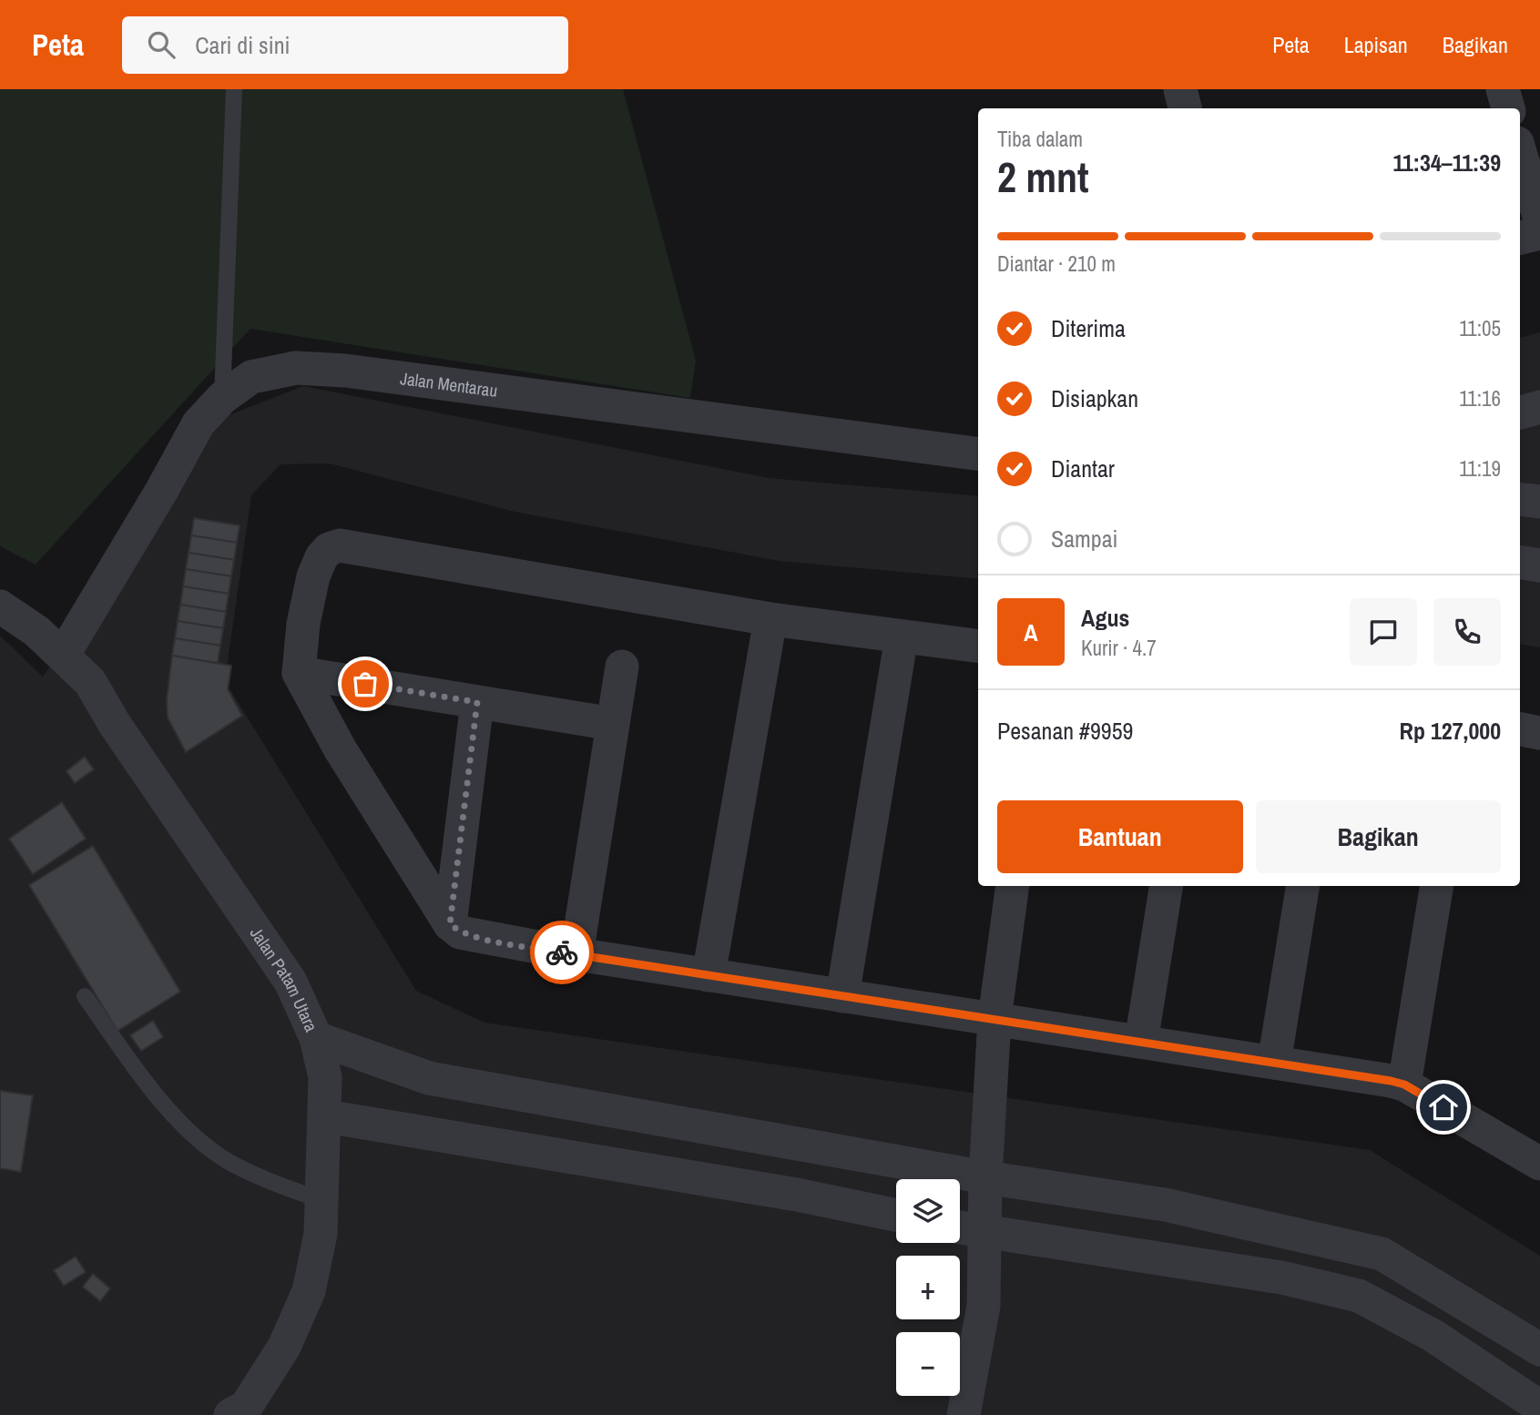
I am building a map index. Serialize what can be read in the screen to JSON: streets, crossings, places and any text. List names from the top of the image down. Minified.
{"streets":{"street":["Jalan Mentarau","Jalan Patam Utara"]},"crossings":[["Jalan Mentarau","Jalan Patam Utara"]],"page":{"header":"Peta","search":"Cari di sini","nav":["Peta","Lapisan","Bagikan"],"heading":["2 mnt","Tiba dalam","11:34–11:39"],"panel":["Agus","Kurir · 4.7","Pesanan #9959","Rp 127,000"],"bar":"Diantar · 210 m","list":[["Diterima","11:05"],["Disiapkan","11:16"],["Diantar","11:19"],"Sampai"],"round":"A","buttons":["Bantuan","Bagikan"],"map_buttons":["+","−"]}}
